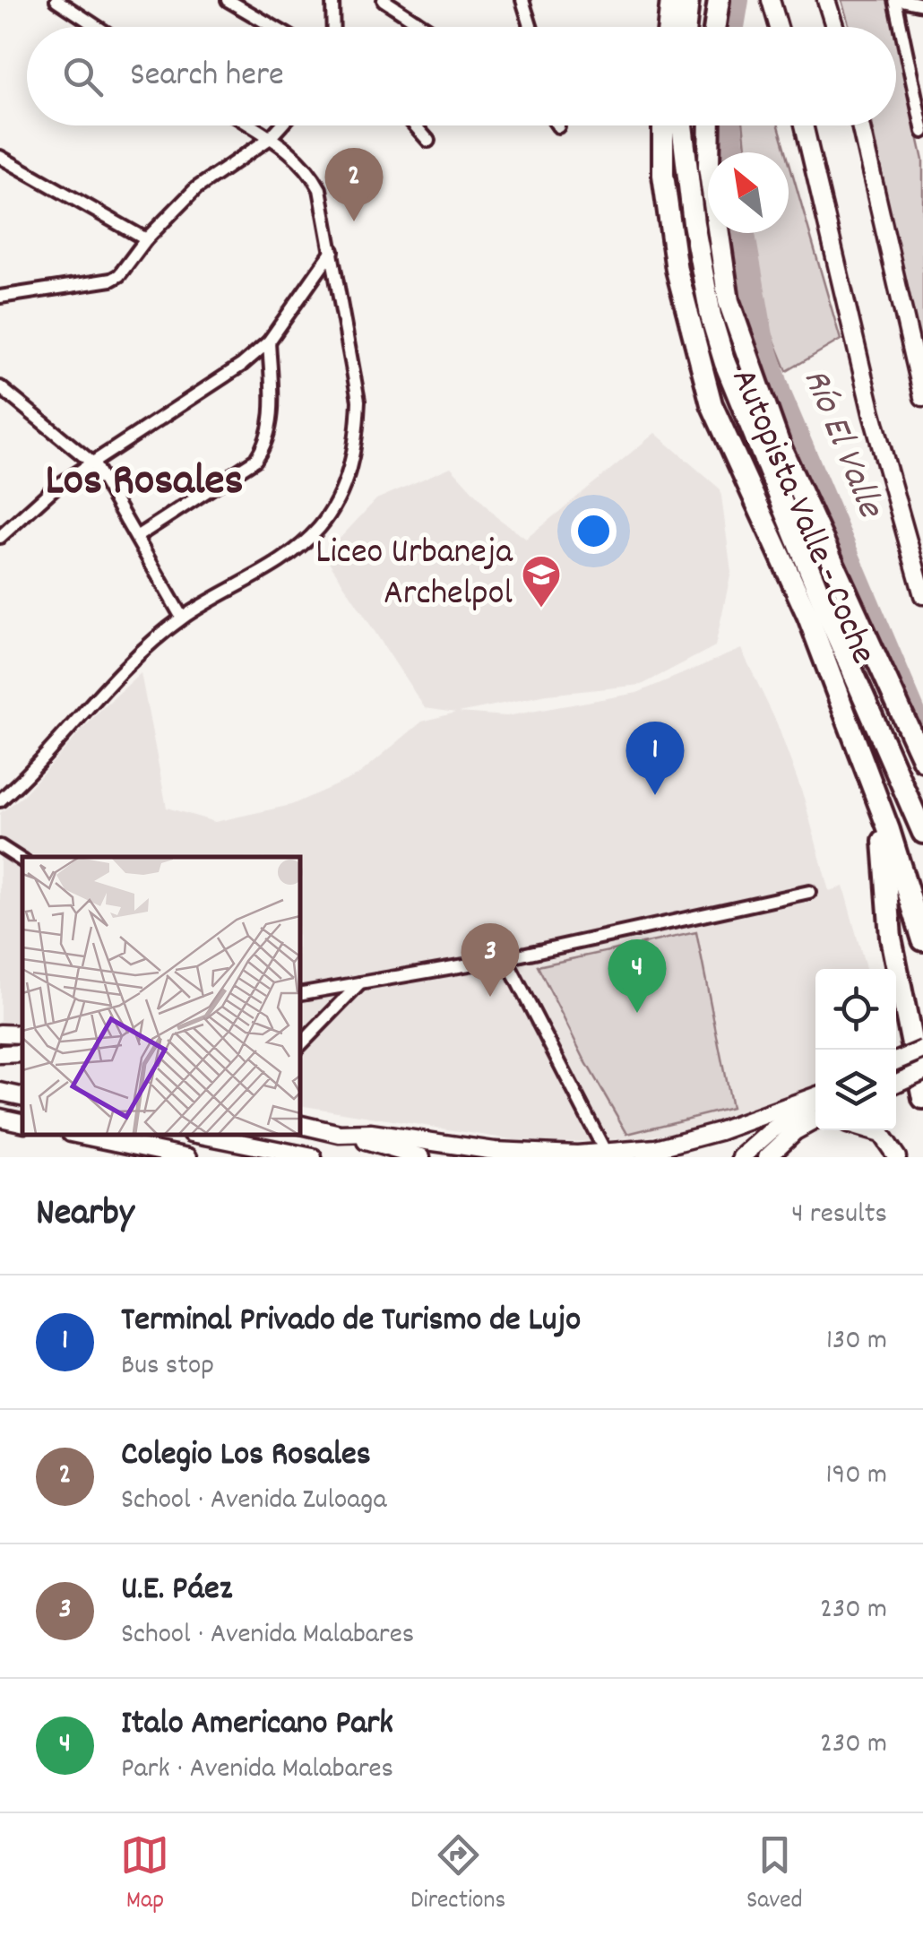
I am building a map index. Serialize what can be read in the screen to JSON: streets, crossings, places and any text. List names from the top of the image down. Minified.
{"streets":{"highway":["Autopista Valle - Coche"]},"districts":["Los Rosales"],"water":["Río El Valle"],"places":{"school or university":["Liceo Urbaneja Archelpol"]},"north":"top left","page":{"search":"Search here","pins":["2","1","3","4"],"heading":["Nearby","4 results"],"list":[{"mark":"1","name":"Terminal Privado de Turismo de Lujo","note":"Bus stop","value":"130 m"},{"mark":"2","name":"Colegio Los Rosales","note":"School · Avenida Zuloaga","value":"190 m"},{"mark":"3","name":"U.E. Páez","note":"School · Avenida Malabares","value":"230 m"},{"mark":"4","name":"Italo Americano Park","note":"Park · Avenida Malabares","value":"230 m"}],"nav":["Map","Directions","Saved"]}}
